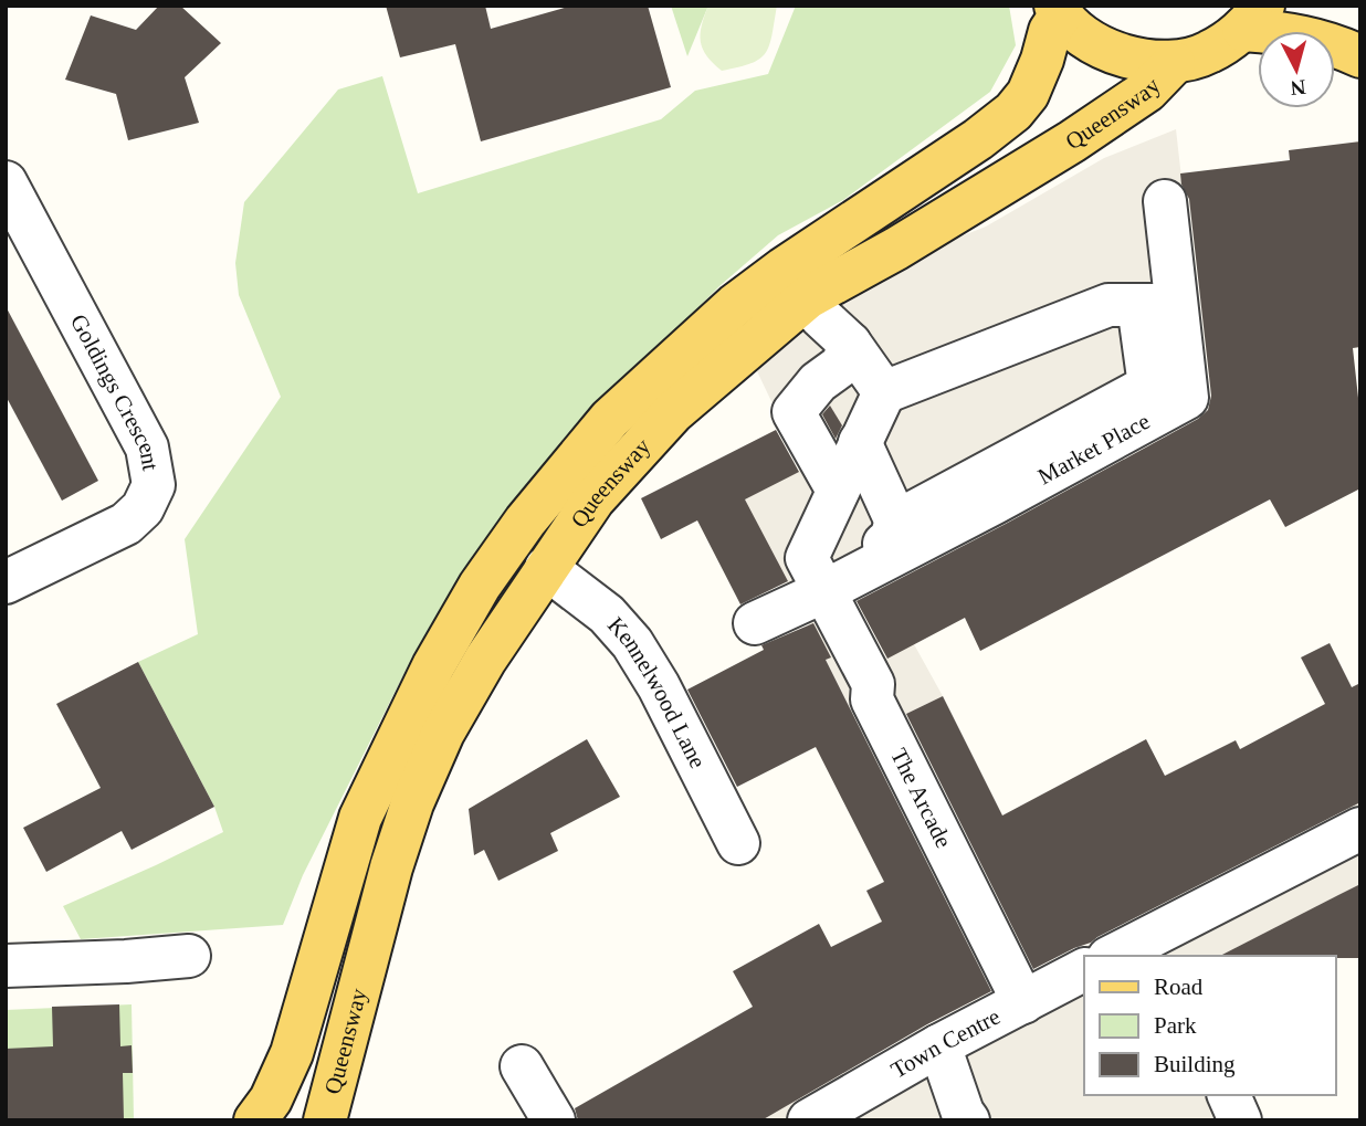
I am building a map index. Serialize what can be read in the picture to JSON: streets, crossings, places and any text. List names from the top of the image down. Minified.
{"streets":{"main road":["Queensway"],"street":["Goldings Crescent","Market Place","Kennelwood Lane","The Arcade","Town Centre"]},"crossings":[["Queensway","Kennelwood Lane"],["Market Place","The Arcade"],["The Arcade","Town Centre"]],"legend":["Road","Park","Building"],"north":"bottom"}
